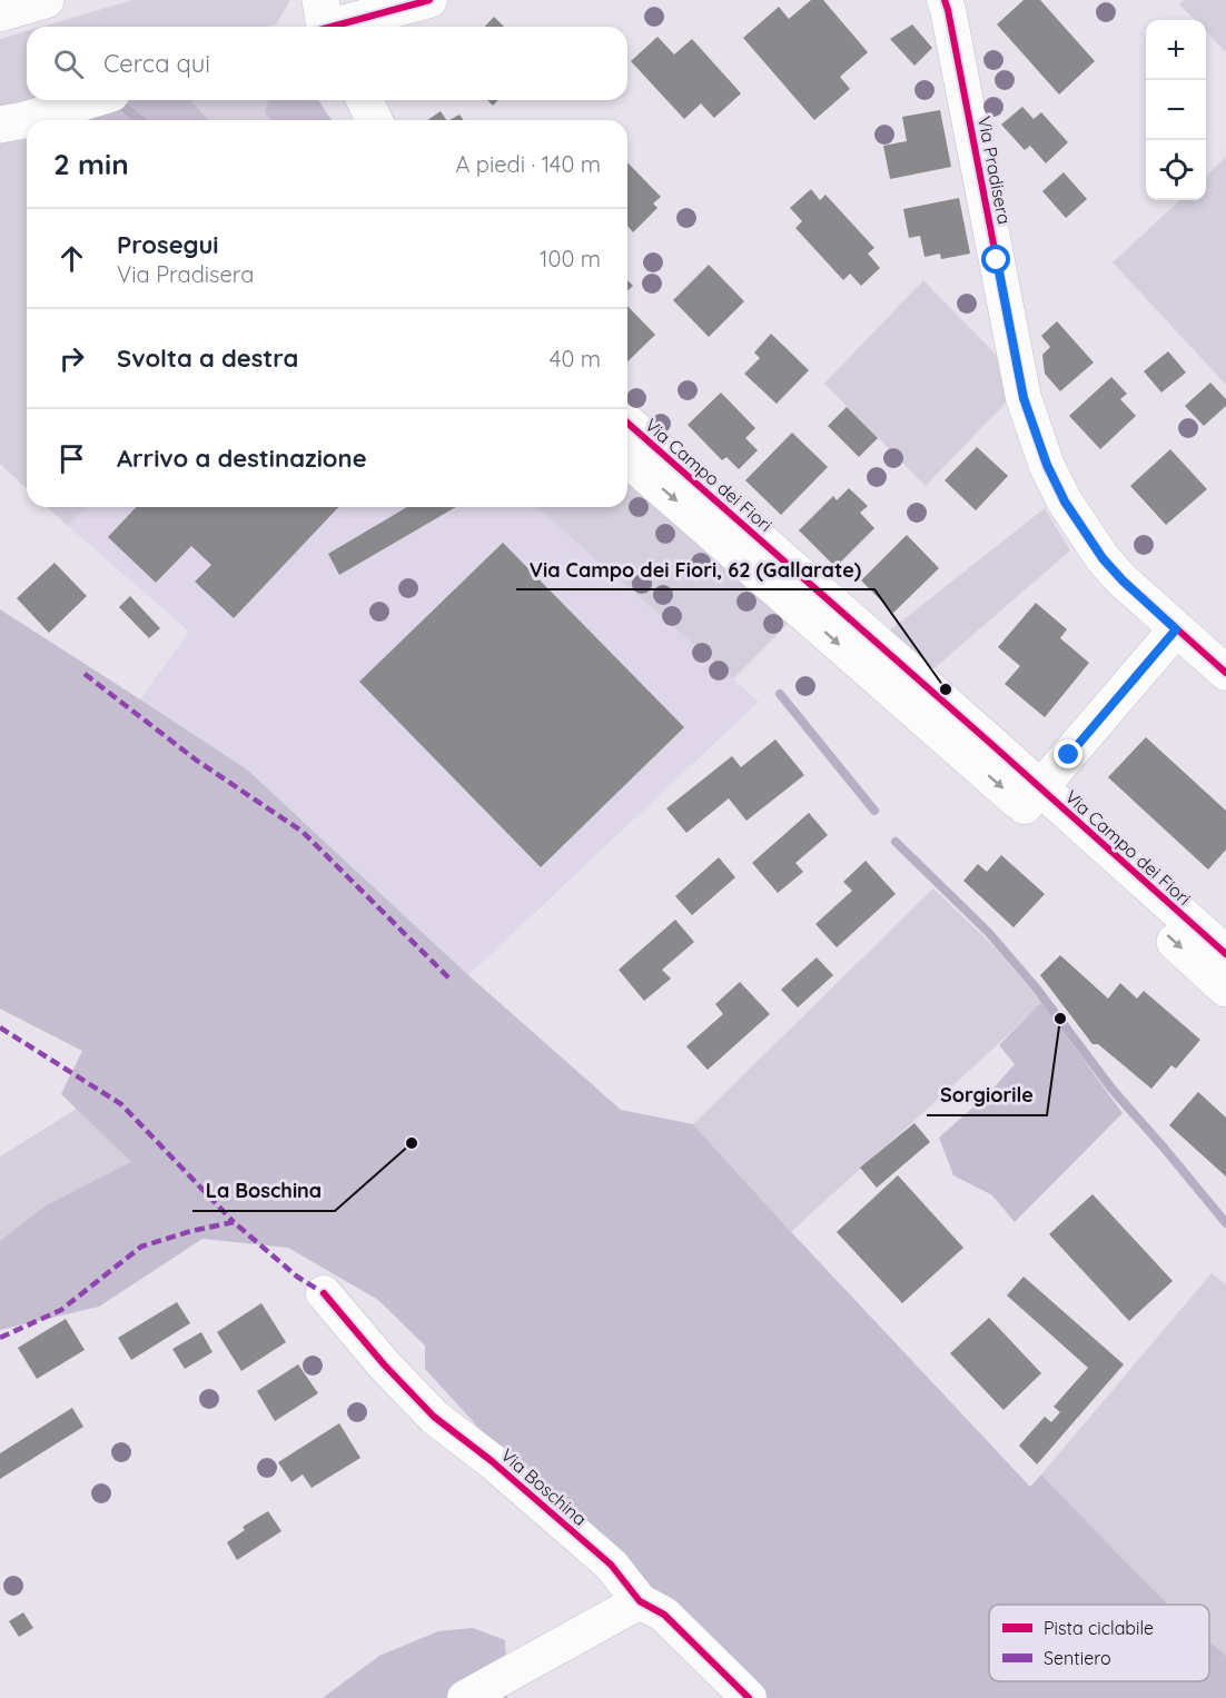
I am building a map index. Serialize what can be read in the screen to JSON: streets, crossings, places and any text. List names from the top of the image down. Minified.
{"streets":{"main road":["Via Campo dei Fiori"],"street":["Via Pradisera","Via Boschina"]},"places":["Via Campo dei Fiori, 62 (Gallarate)","Sorgiorile","La Boschina"],"legend":["Pista ciclabile","Sentiero"],"page":{"map_buttons":["+","−"],"search":"Cerca qui","heading":["2 min","A piedi · 140 m"],"list":[["Prosegui","Via Pradisera","100 m"],["Svolta a destra","40 m"],"Arrivo a destinazione"]}}
